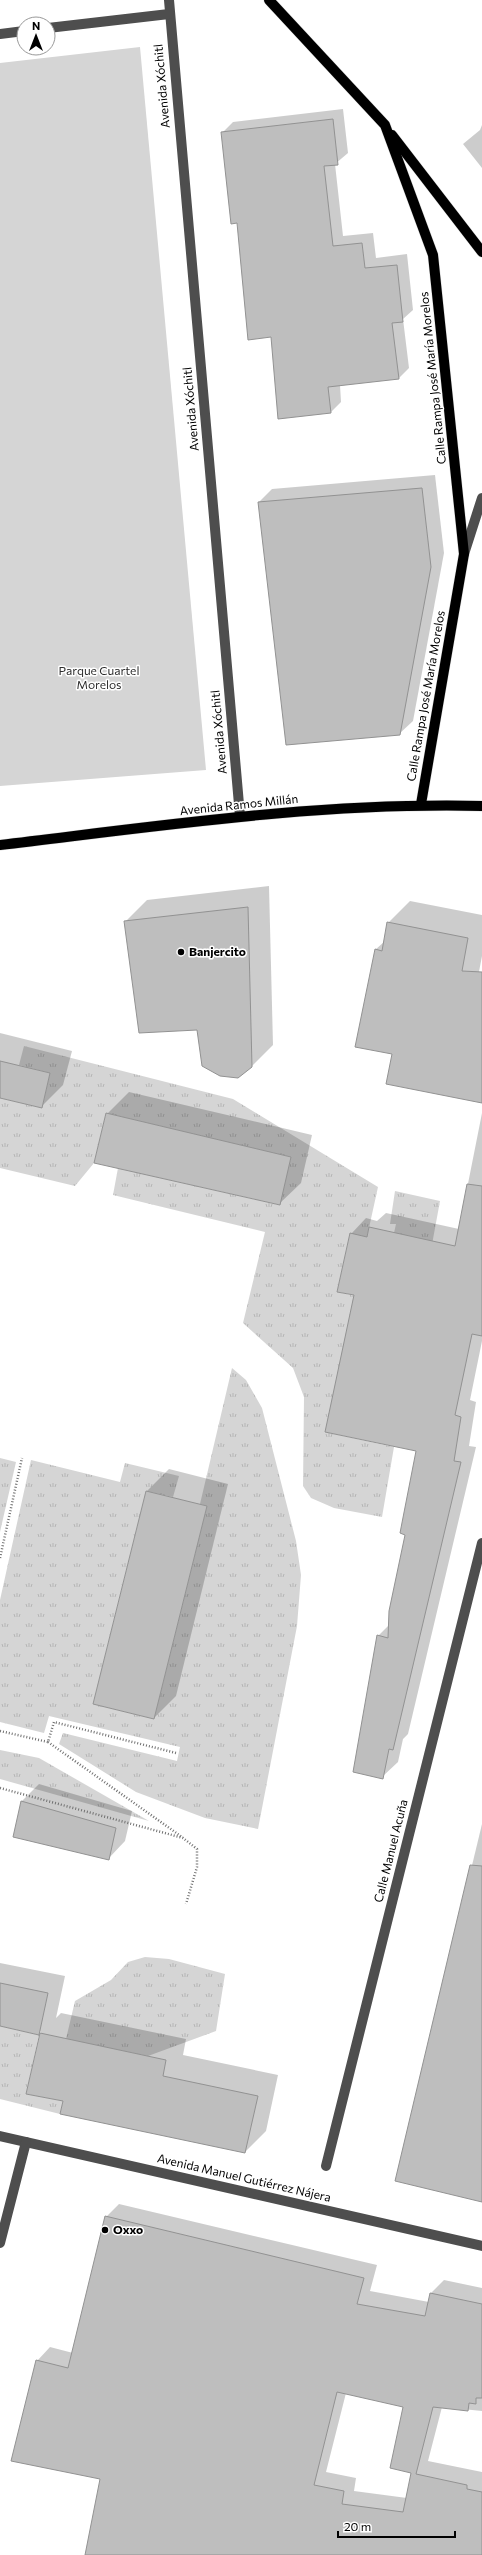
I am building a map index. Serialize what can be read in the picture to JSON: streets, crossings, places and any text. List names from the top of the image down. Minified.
{"streets":{"main road":["Calle Rampa José María Morelos","Avenida Ramos Millán"],"street":["Avenida Xóchitl","Calle Manuel Acuña","Avenida Manuel Gutiérrez Nájera"]},"crossings":[["Avenida Xóchitl","Avenida Ramos Millán"],["Calle Rampa José María Morelos","Avenida Ramos Millán"]],"parks":["Parque Cuartel Morelos"],"places":["Banjercito","Oxxo"],"scale_bar":"20 m","north":"top"}
